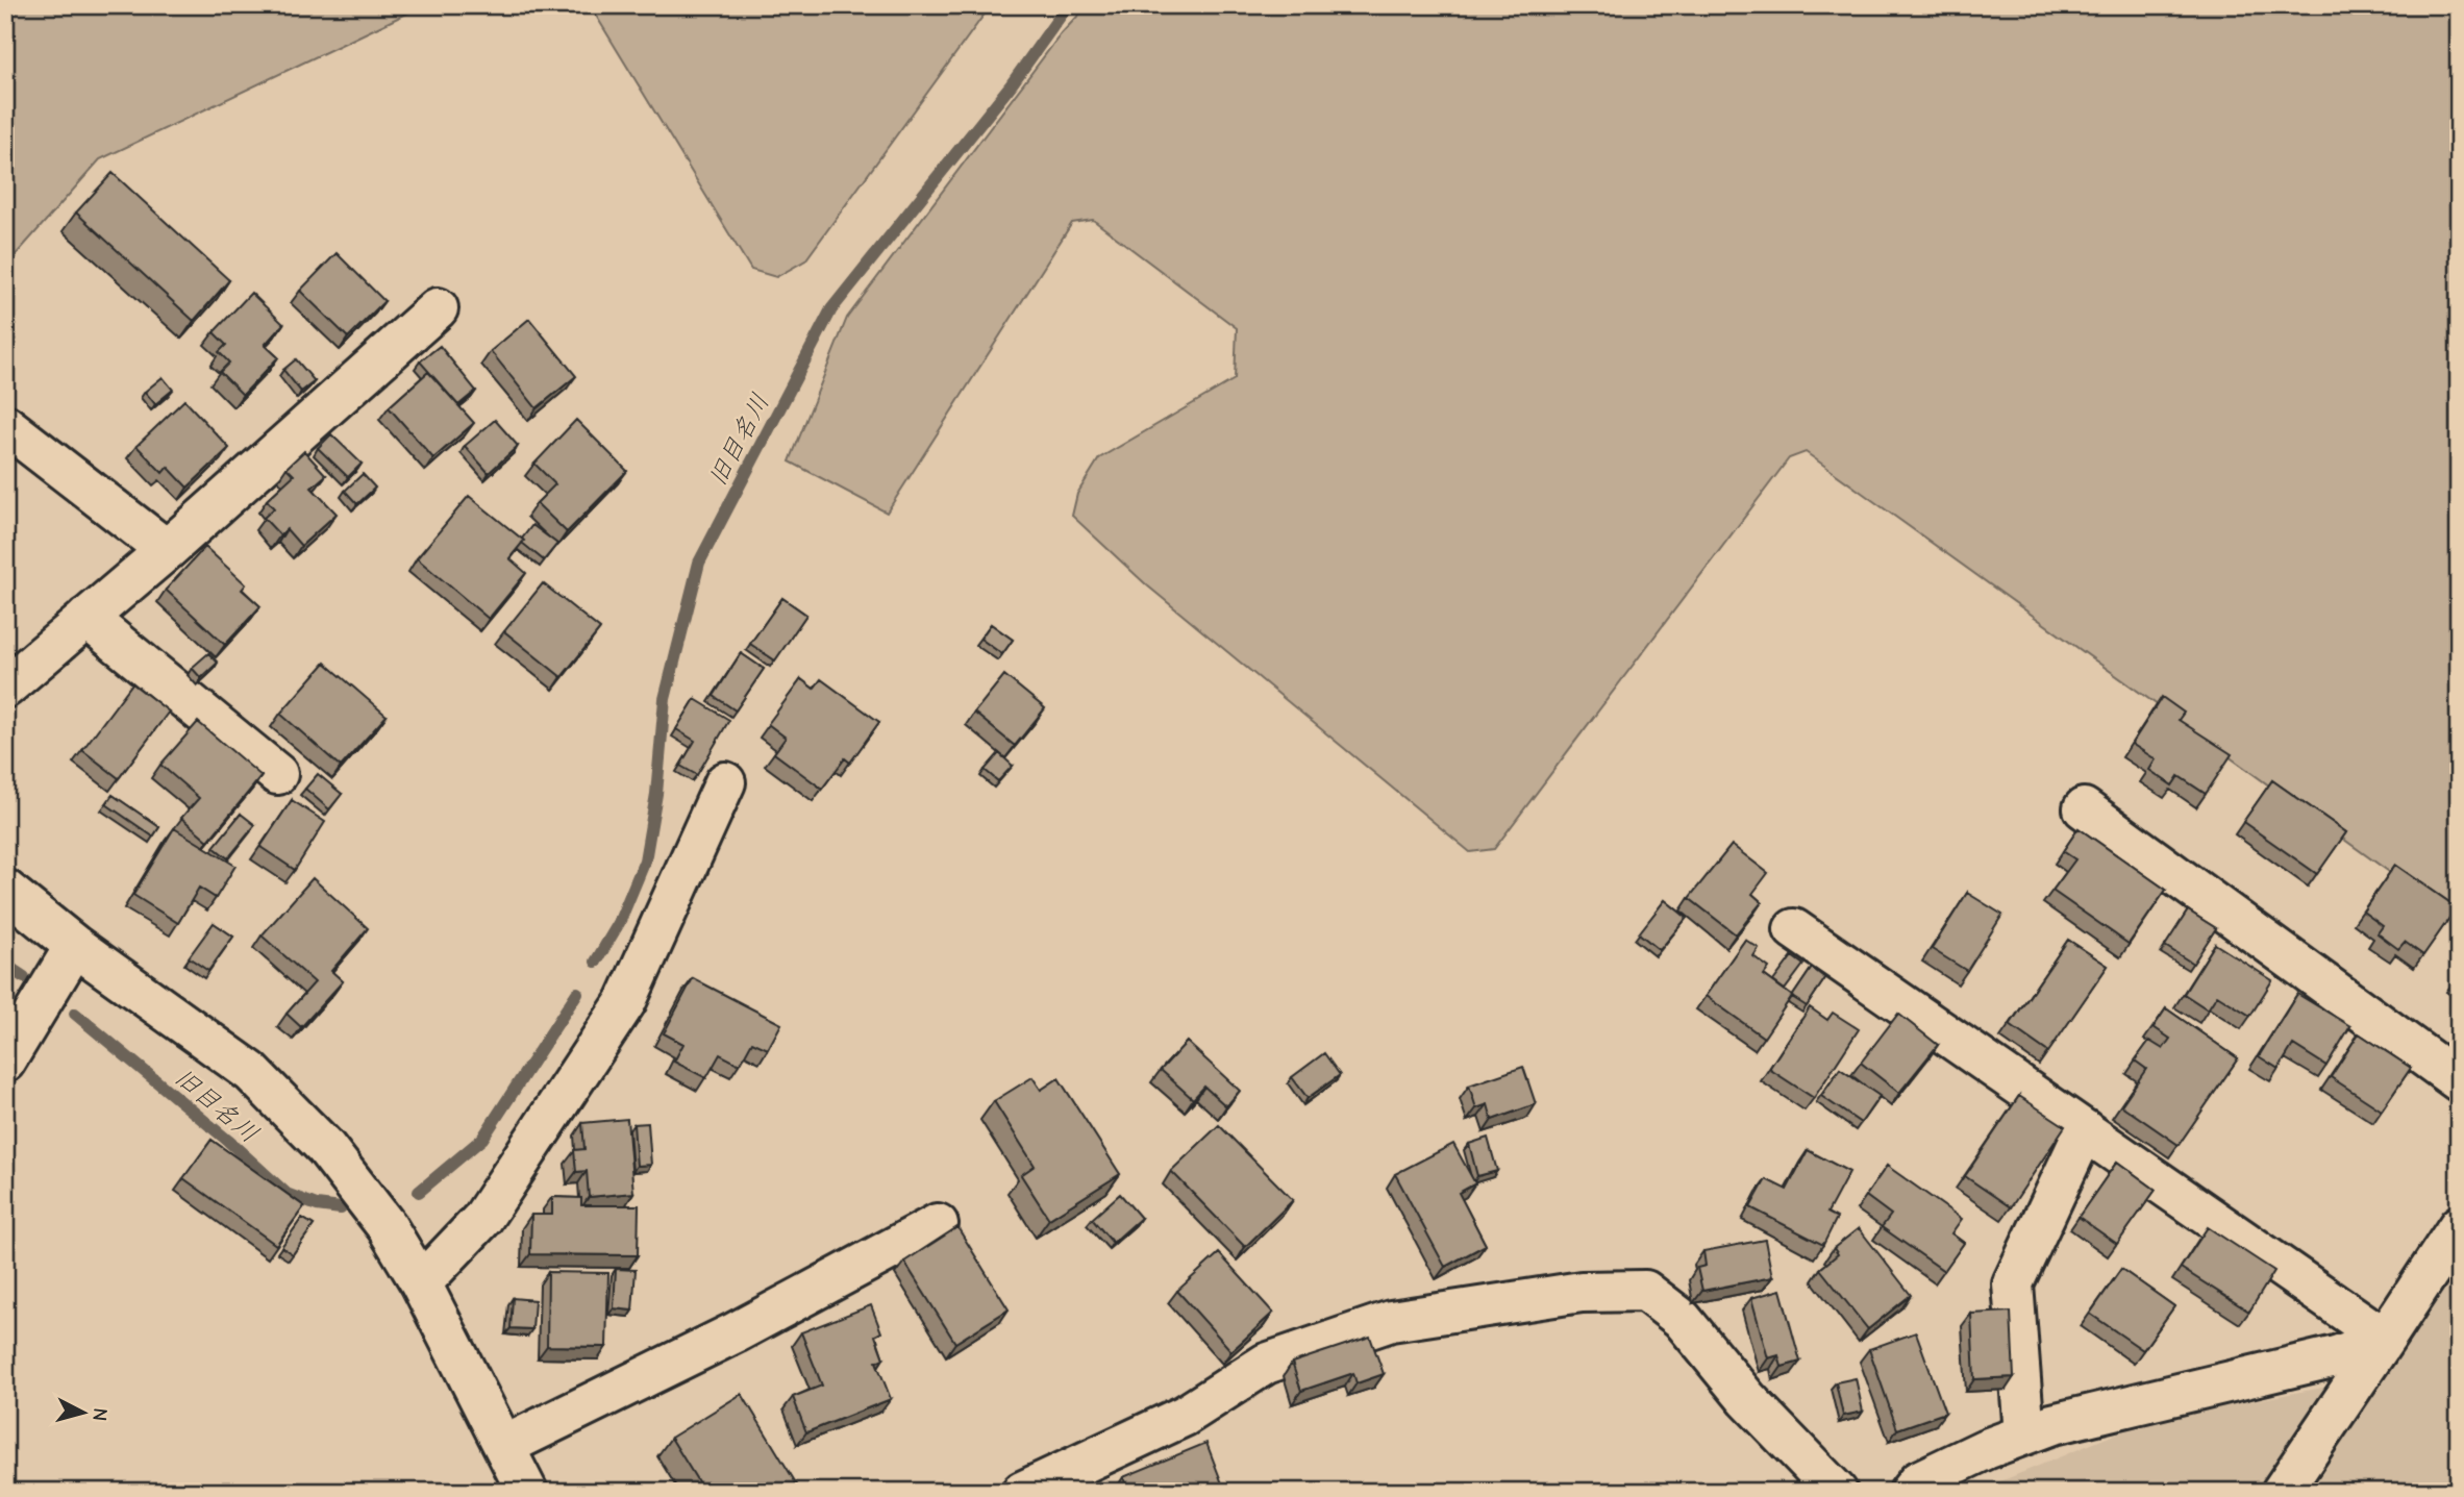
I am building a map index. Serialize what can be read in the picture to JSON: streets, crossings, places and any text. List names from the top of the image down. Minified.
{"water":["旧目名川"],"north":"right"}
